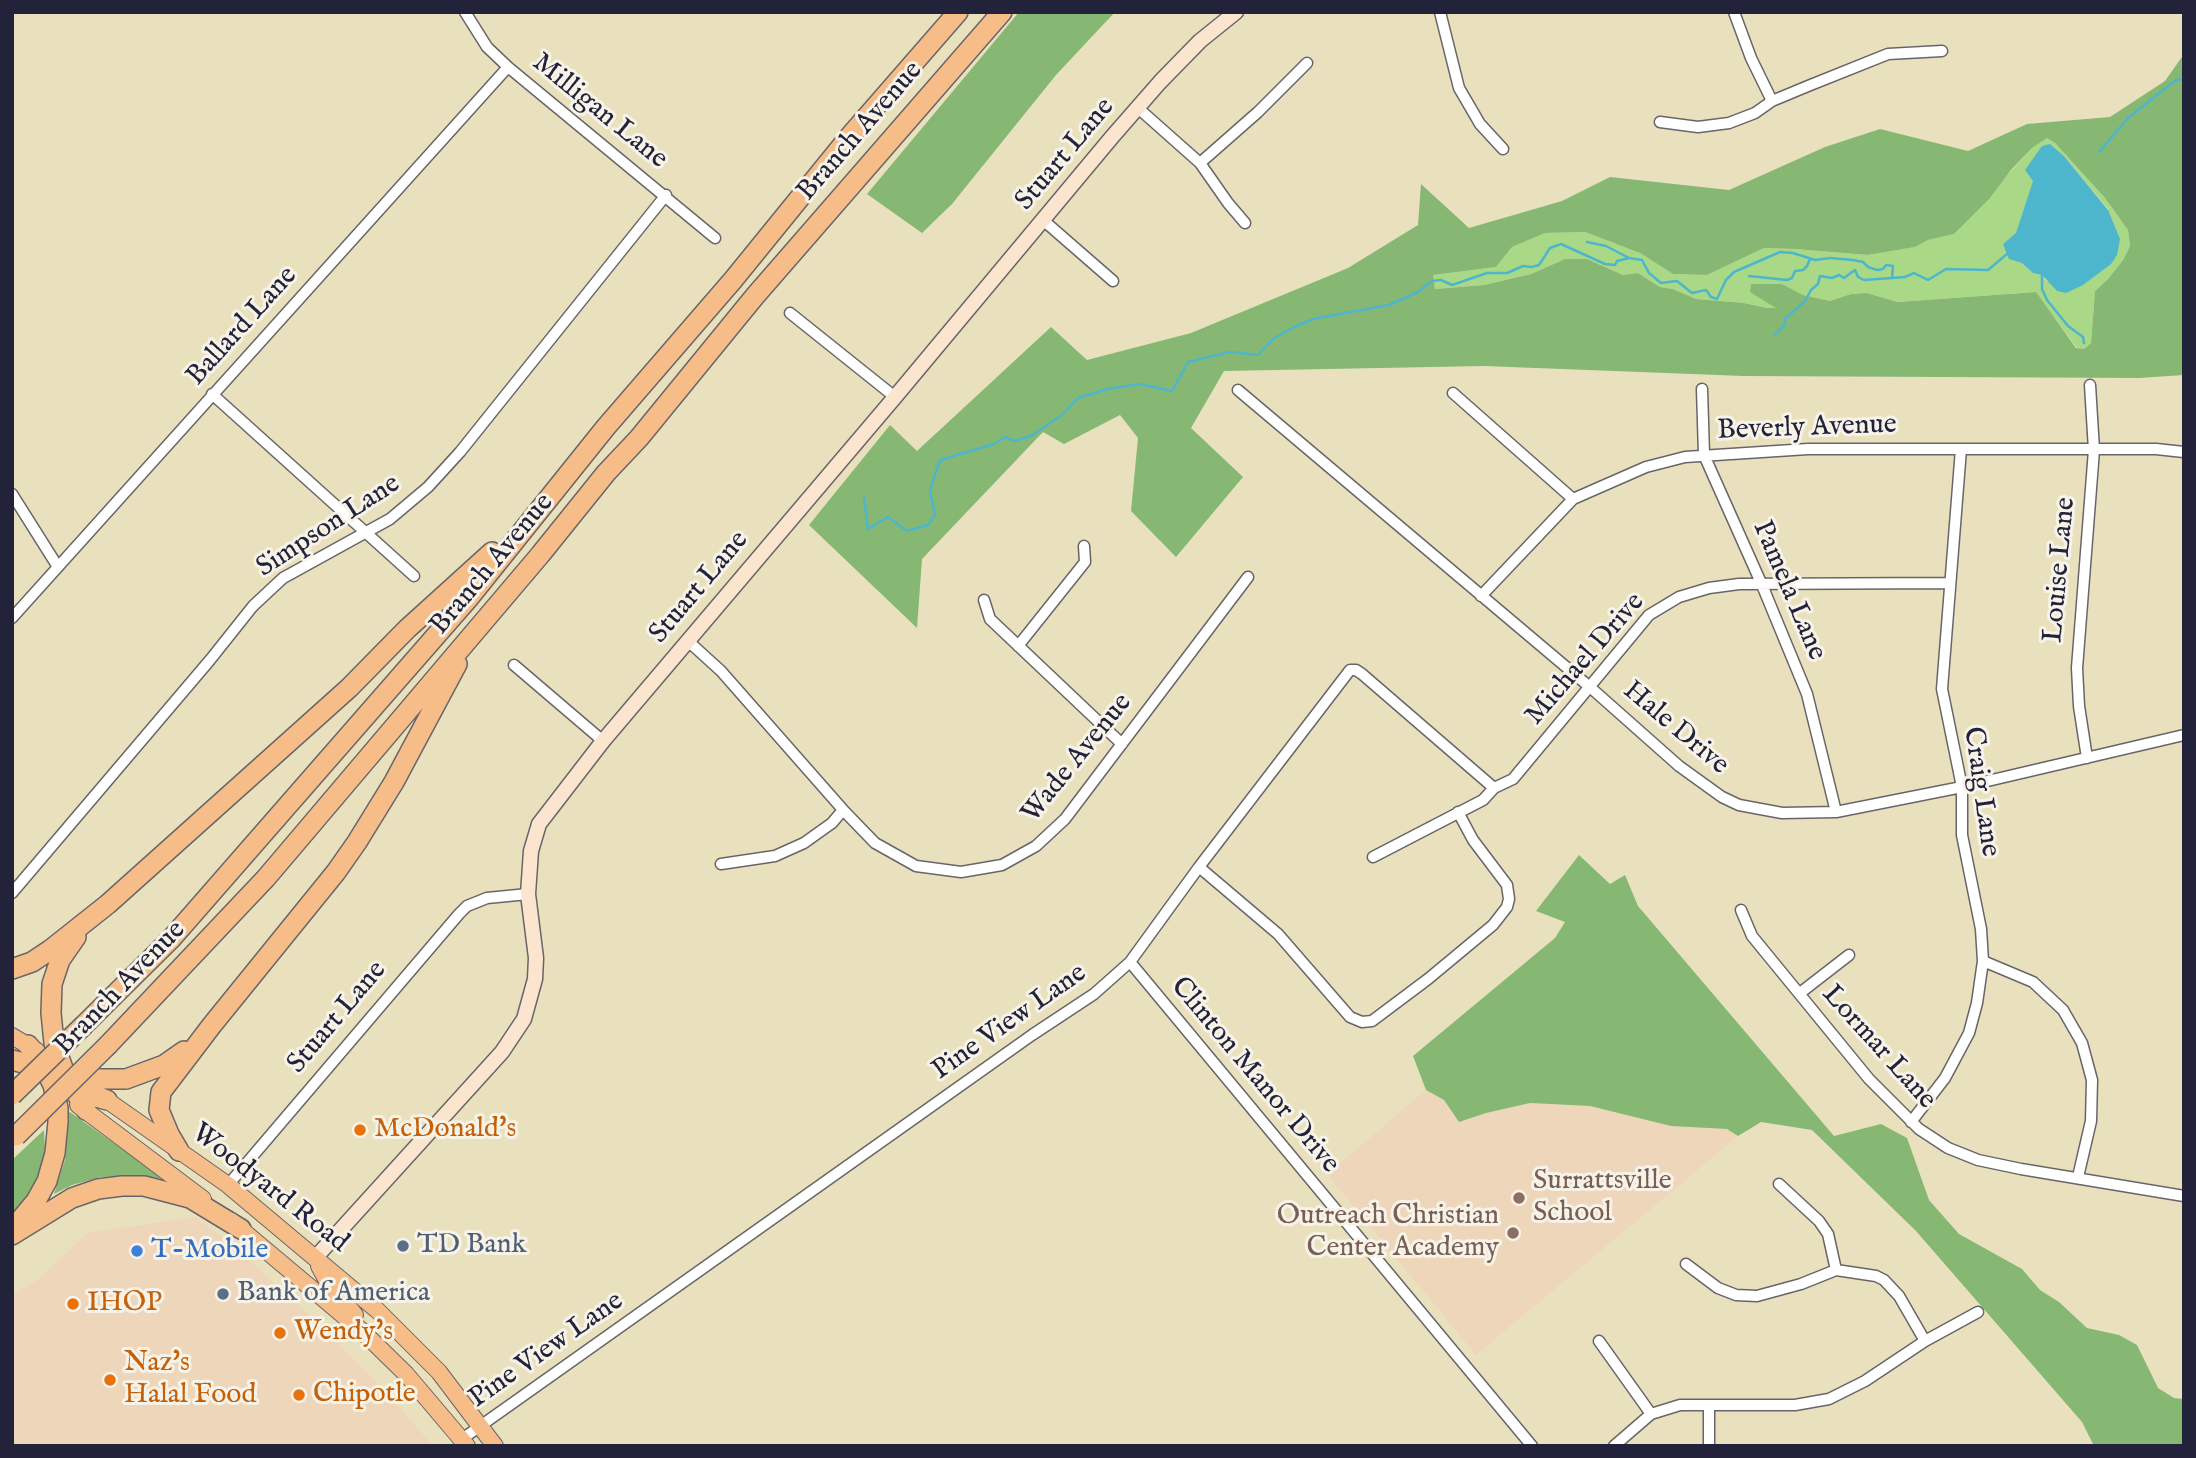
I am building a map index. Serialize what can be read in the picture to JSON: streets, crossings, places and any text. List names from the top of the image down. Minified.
{"streets":{"highway":["Branch Avenue"],"main road":["Woodyard Road"],"street":["Milligan Lane","Stuart Lane","Ballard Lane","Beverly Avenue","Simpson Lane","Louise Lane","Pamela Lane","Michael Drive","Hale Drive","Wade Avenue","Craig Lane","Pine View Lane","Lormar Lane","Clinton Manor Drive"]},"crossings":[["Milligan Lane","Ballard Lane"],["Milligan Lane","Simpson Lane"],["Stuart Lane","Wade Avenue"],["Stuart Lane","Woodyard Road"],["Beverly Avenue","Louise Lane"],["Beverly Avenue","Pamela Lane"],["Beverly Avenue","Hale Drive"],["Beverly Avenue","Craig Lane"],["Louise Lane","Hale Drive"],["Pamela Lane","Michael Drive"],["Pamela Lane","Hale Drive"],["Michael Drive","Hale Drive"],["Michael Drive","Craig Lane"],["Michael Drive","Pine View Lane"],["Hale Drive","Craig Lane"],["Craig Lane","Lormar Lane"],["Pine View Lane","Clinton Manor Drive"],["Pine View Lane","Woodyard Road"]],"places":["McDonald's","Surrattsville School","Outreach Christian Center Academy","TD Bank","T-Mobile","Bank of America","IHOP","Wendy's","Naz's Halal Food","Chipotle"]}
